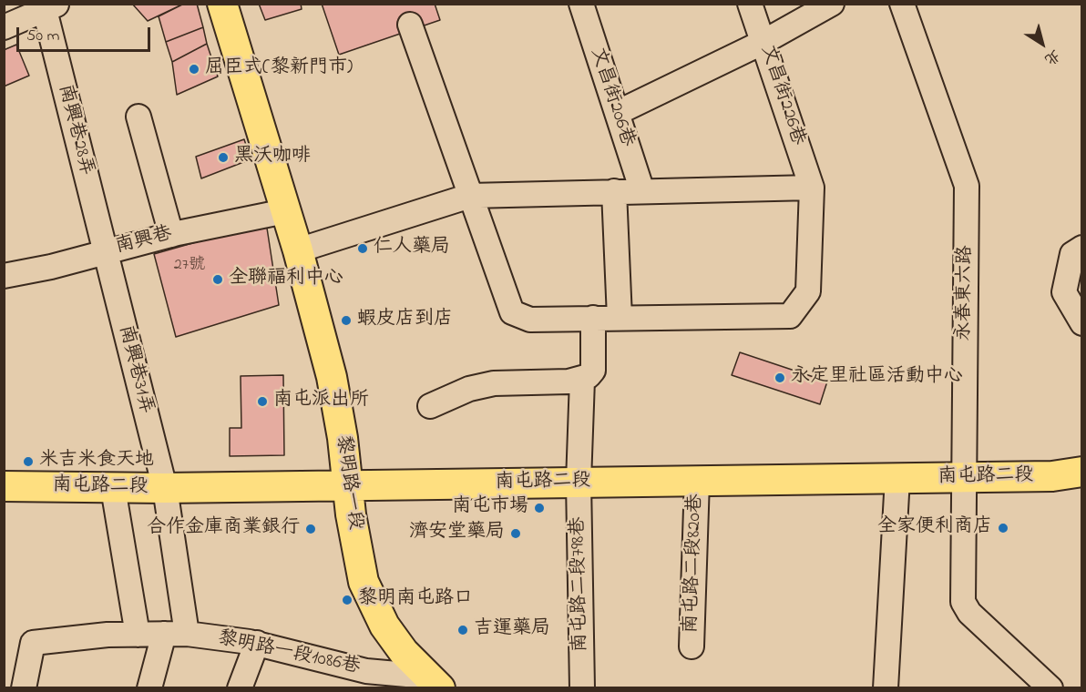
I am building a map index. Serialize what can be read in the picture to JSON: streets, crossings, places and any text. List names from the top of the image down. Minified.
{"streets":{"main road":["南屯路二段","黎明路一段"],"street":["文昌街226巷","文昌街206巷","南興巷28弄","南興巷","永春東六路","南興巷31弄","南屯路二段820巷","南屯路二段798巷","黎明路一段1086巷"]},"crossings":[["南興巷28弄","南興巷"],["南興巷28弄","南興巷31弄"],["南興巷","南興巷31弄"],["南興巷","黎明路一段"],["永春東六路","南屯路二段"],["南興巷31弄","南屯路二段"],["南興巷31弄","黎明路一段1086巷"],["南屯路二段","黎明路一段"],["南屯路二段","南屯路二段820巷"],["南屯路二段","南屯路二段798巷"],["黎明路一段","黎明路一段1086巷"]],"places":["屈臣式(黎新門市)","黑沃咖啡","仁人藥局","全聯福利中心","蝦皮店到店","永定里社區活動中心","南屯派出所","米吉米食天地","南屯市場","全家便利商店","合作金庫商業銀行","濟安堂藥局","黎明南屯路口","吉運藥局"],"house_numbers":["27號"],"scale_bar":"50 m","north":"bottom right"}
